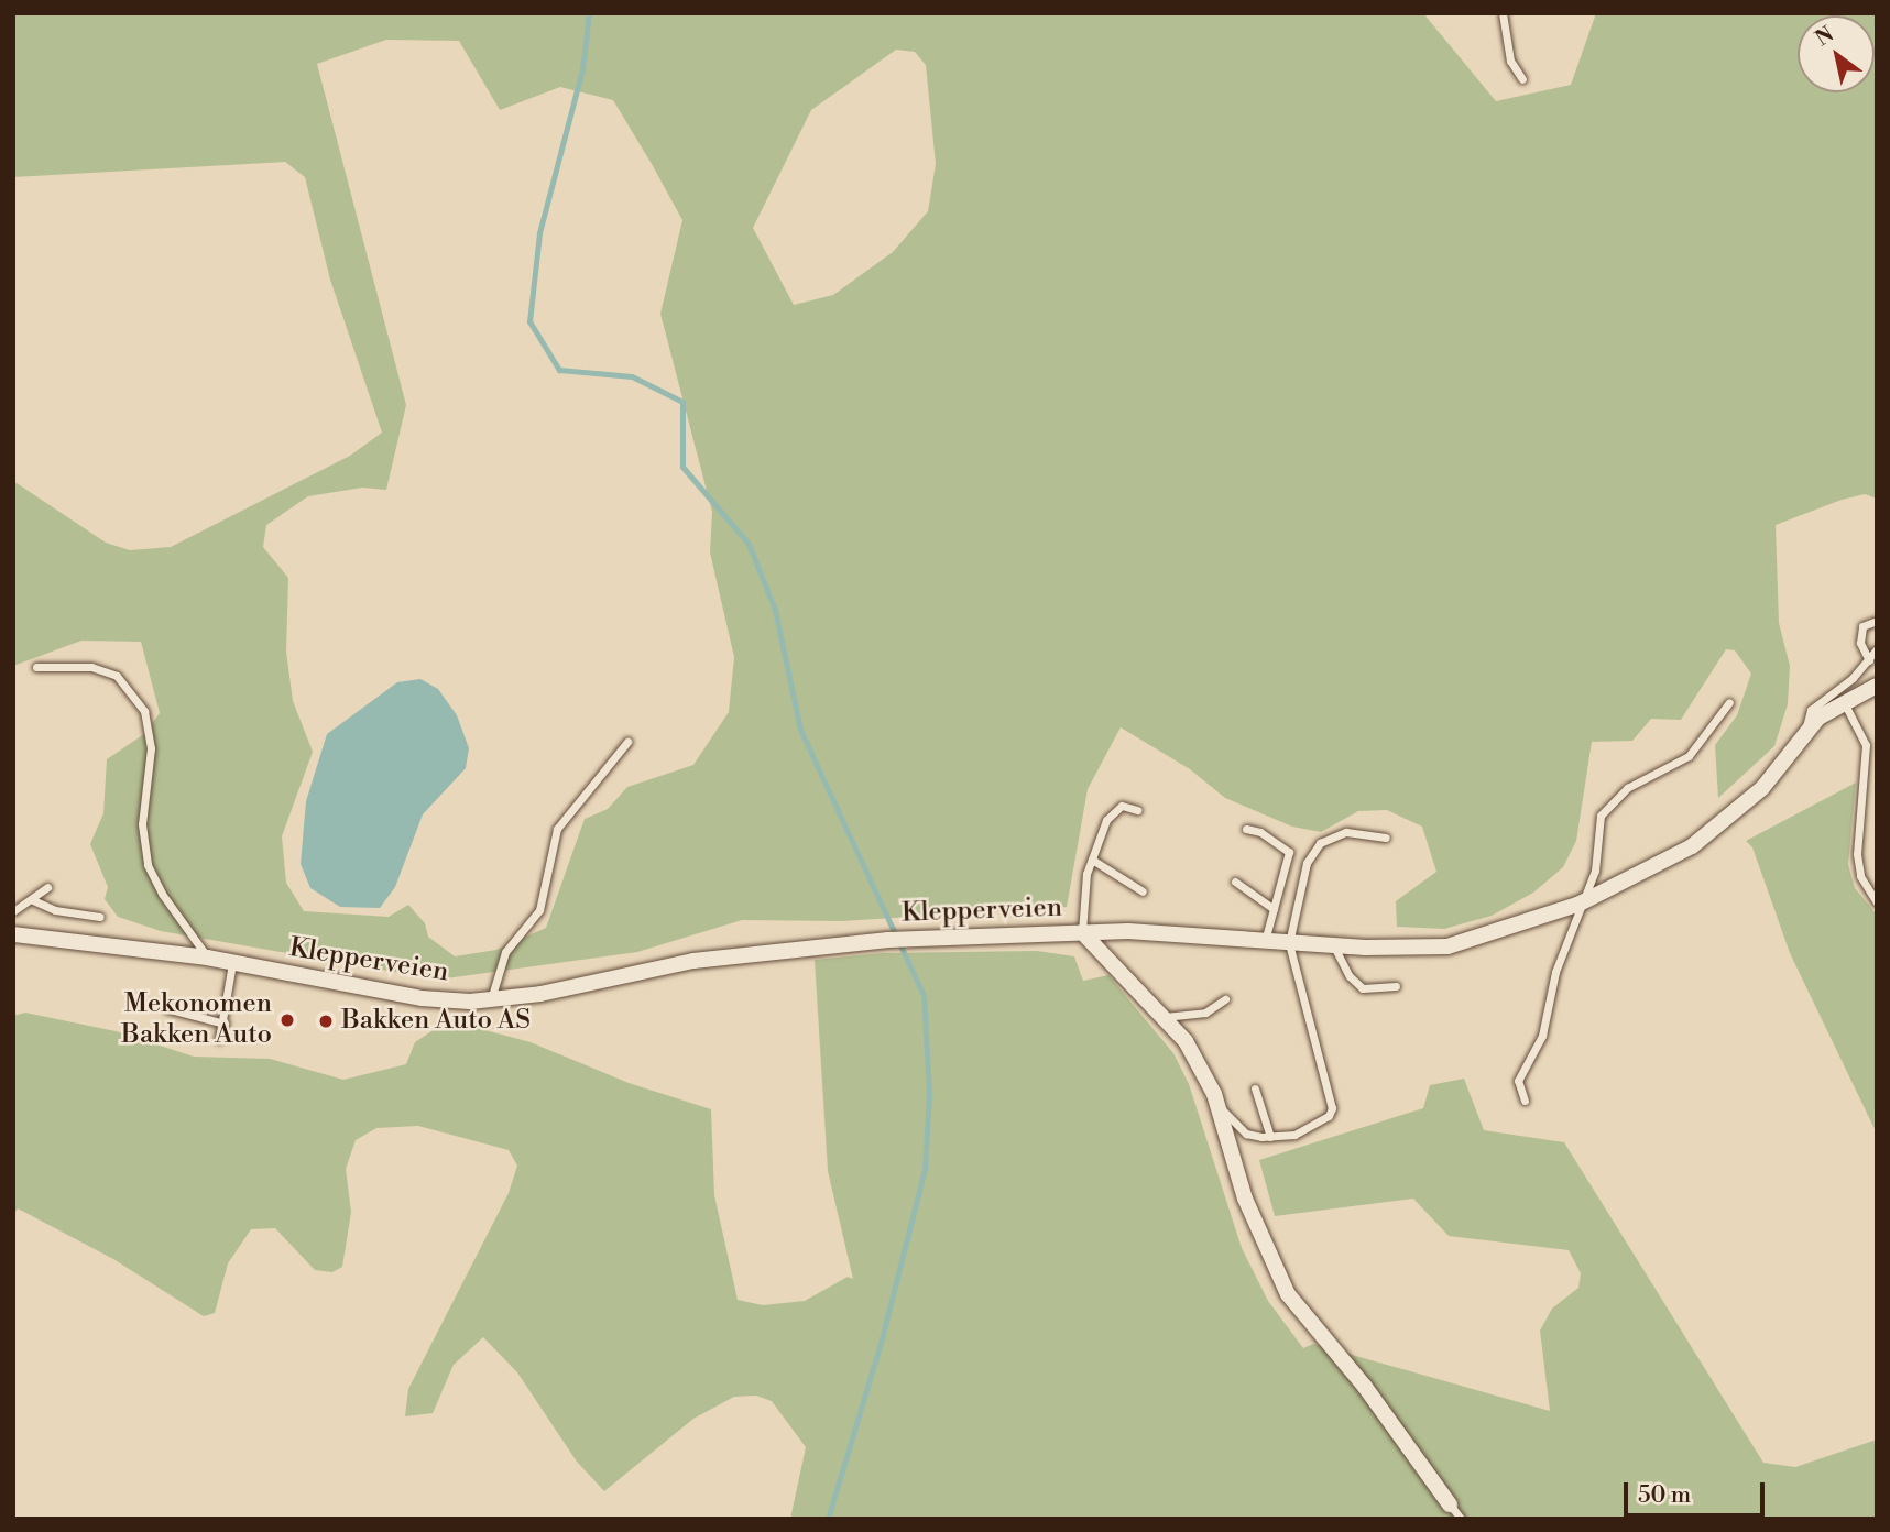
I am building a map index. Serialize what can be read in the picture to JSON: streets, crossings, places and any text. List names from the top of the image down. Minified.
{"streets":{"street":["Klepperveien"]},"places":["Mekonomen Bakken Auto","Bakken Auto AS"],"scale_bar":"50 m","north":"top left"}
